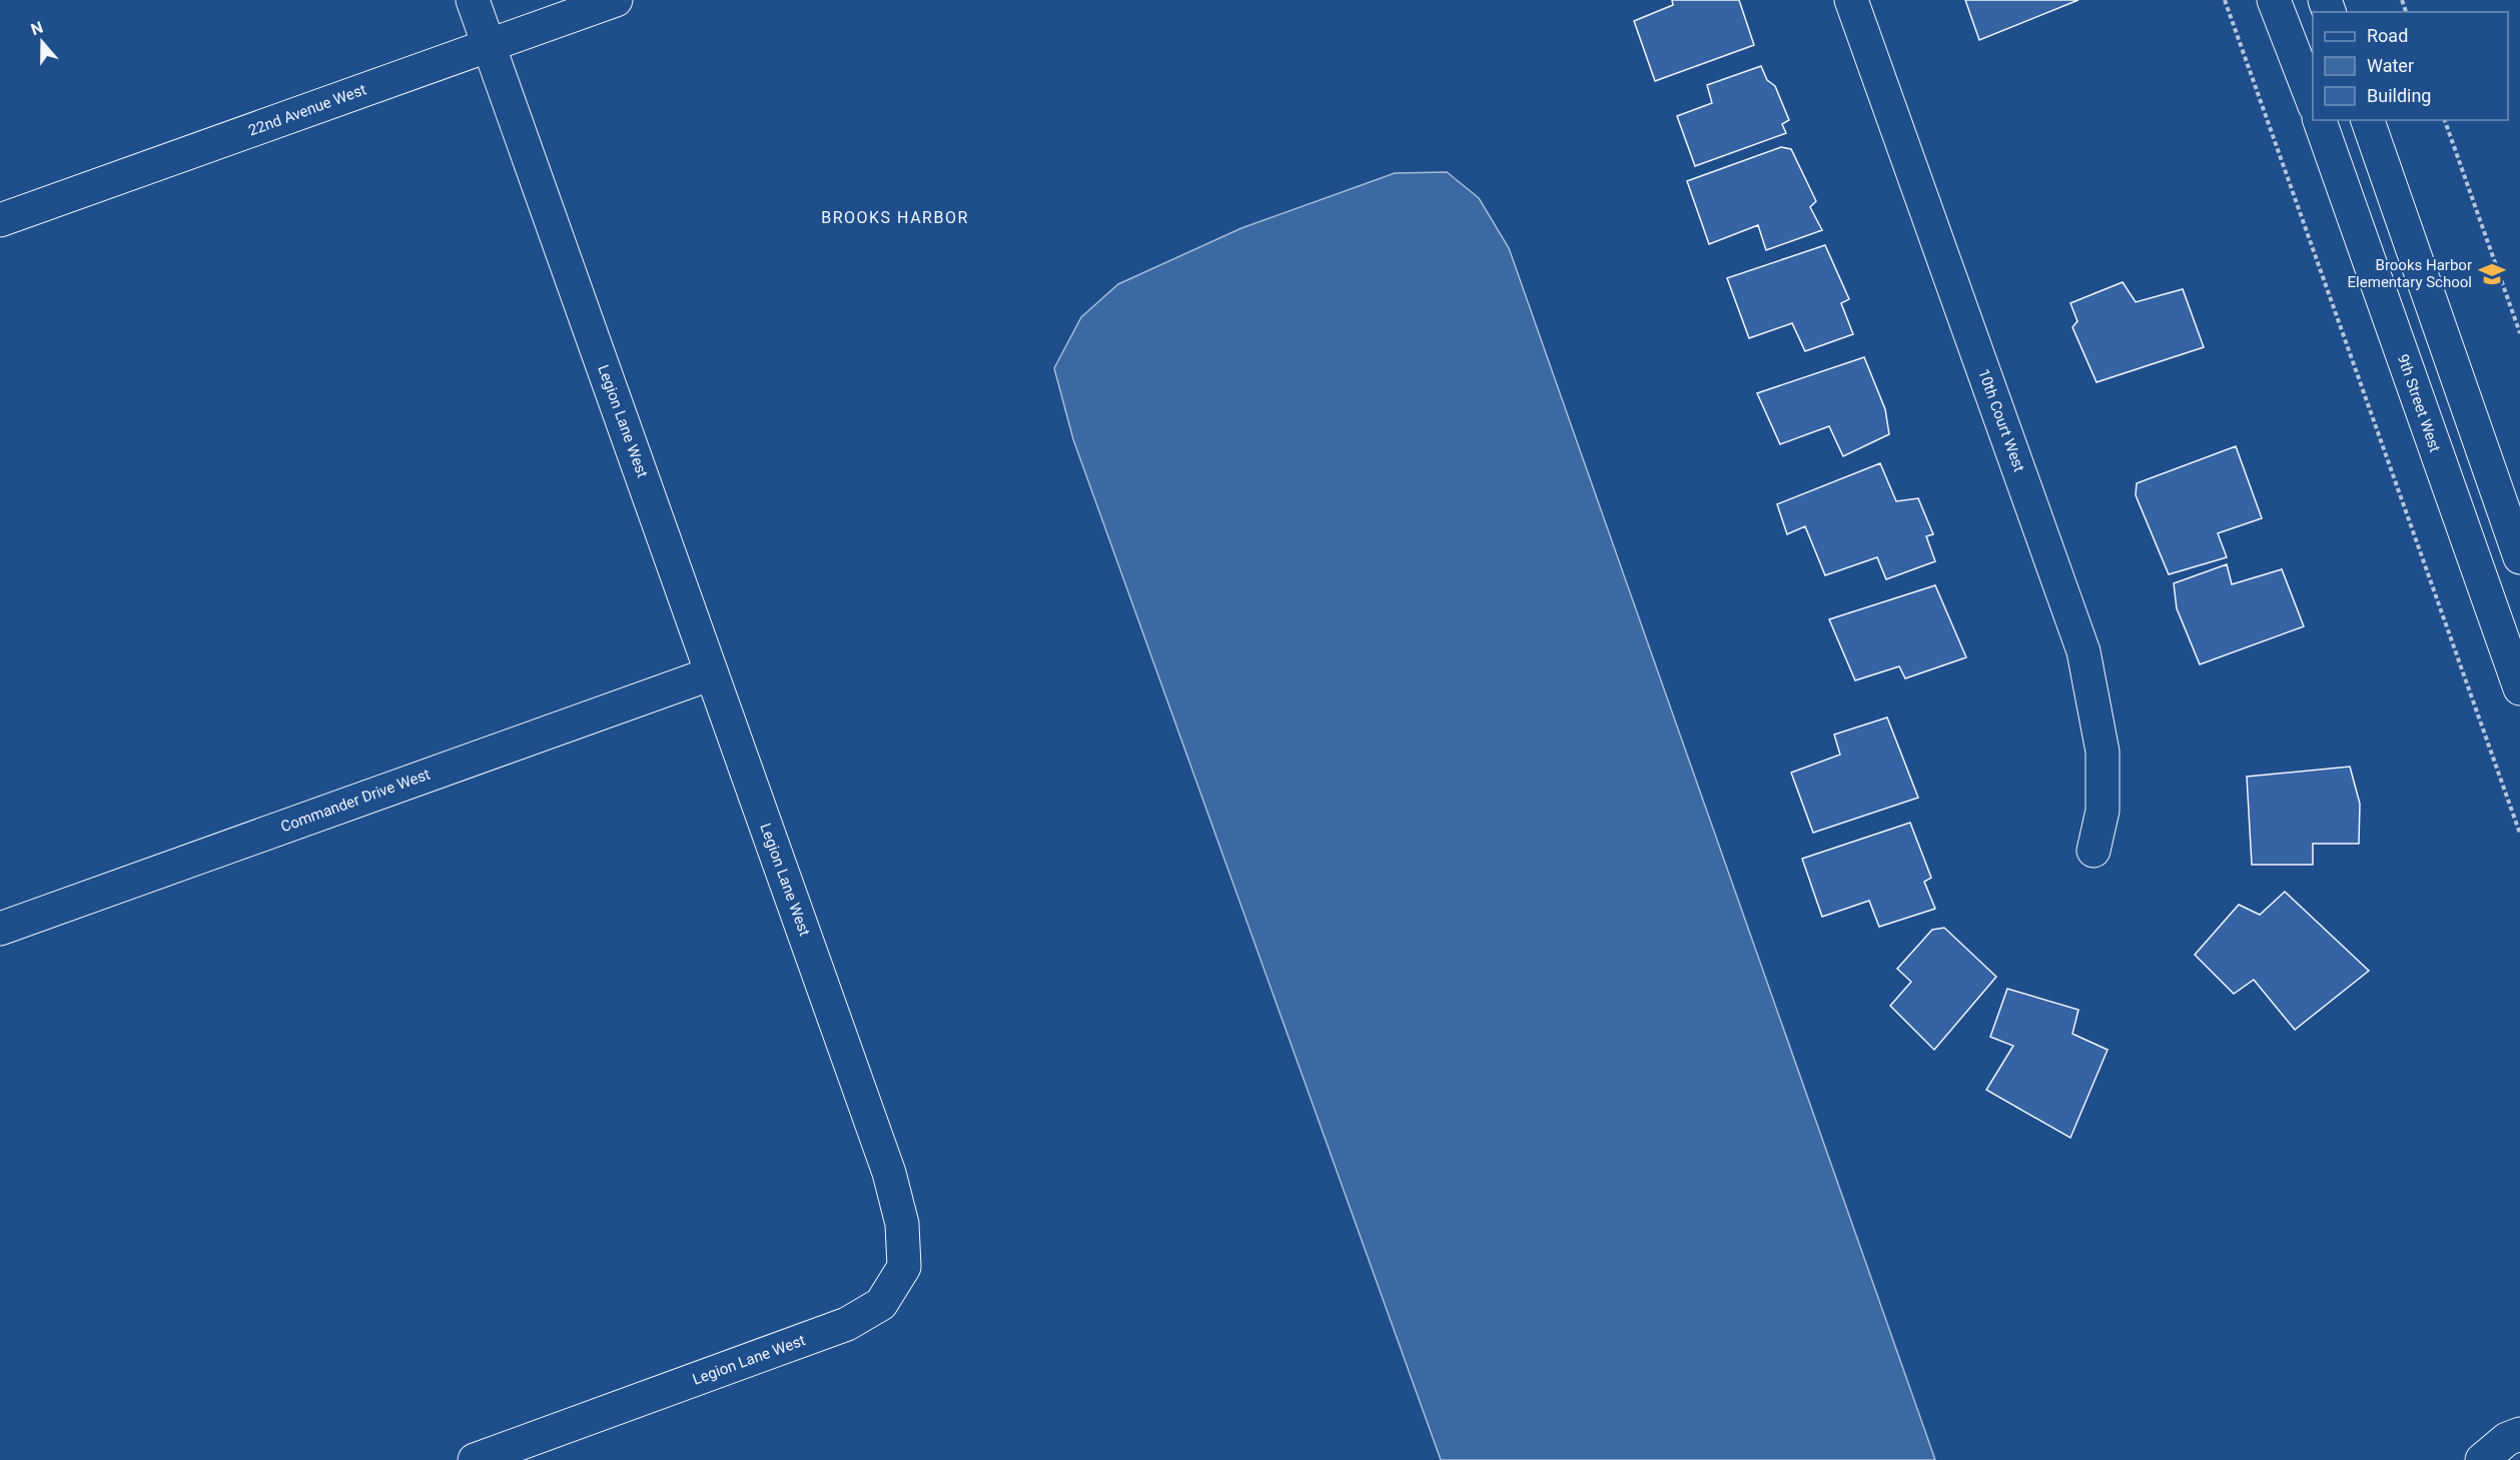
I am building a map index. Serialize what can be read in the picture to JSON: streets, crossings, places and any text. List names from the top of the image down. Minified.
{"streets":{"street":["22nd Avenue West","9th Street West","10th Court West","Legion Lane West","Commander Drive West"]},"crossings":[["22nd Avenue West","Legion Lane West"],["Legion Lane West","Commander Drive West"]],"districts":["BROOKS HARBOR"],"places":{"school or university":["Brooks Harbor Elementary School"]},"legend":["Road","Water","Building"],"north":"top"}
